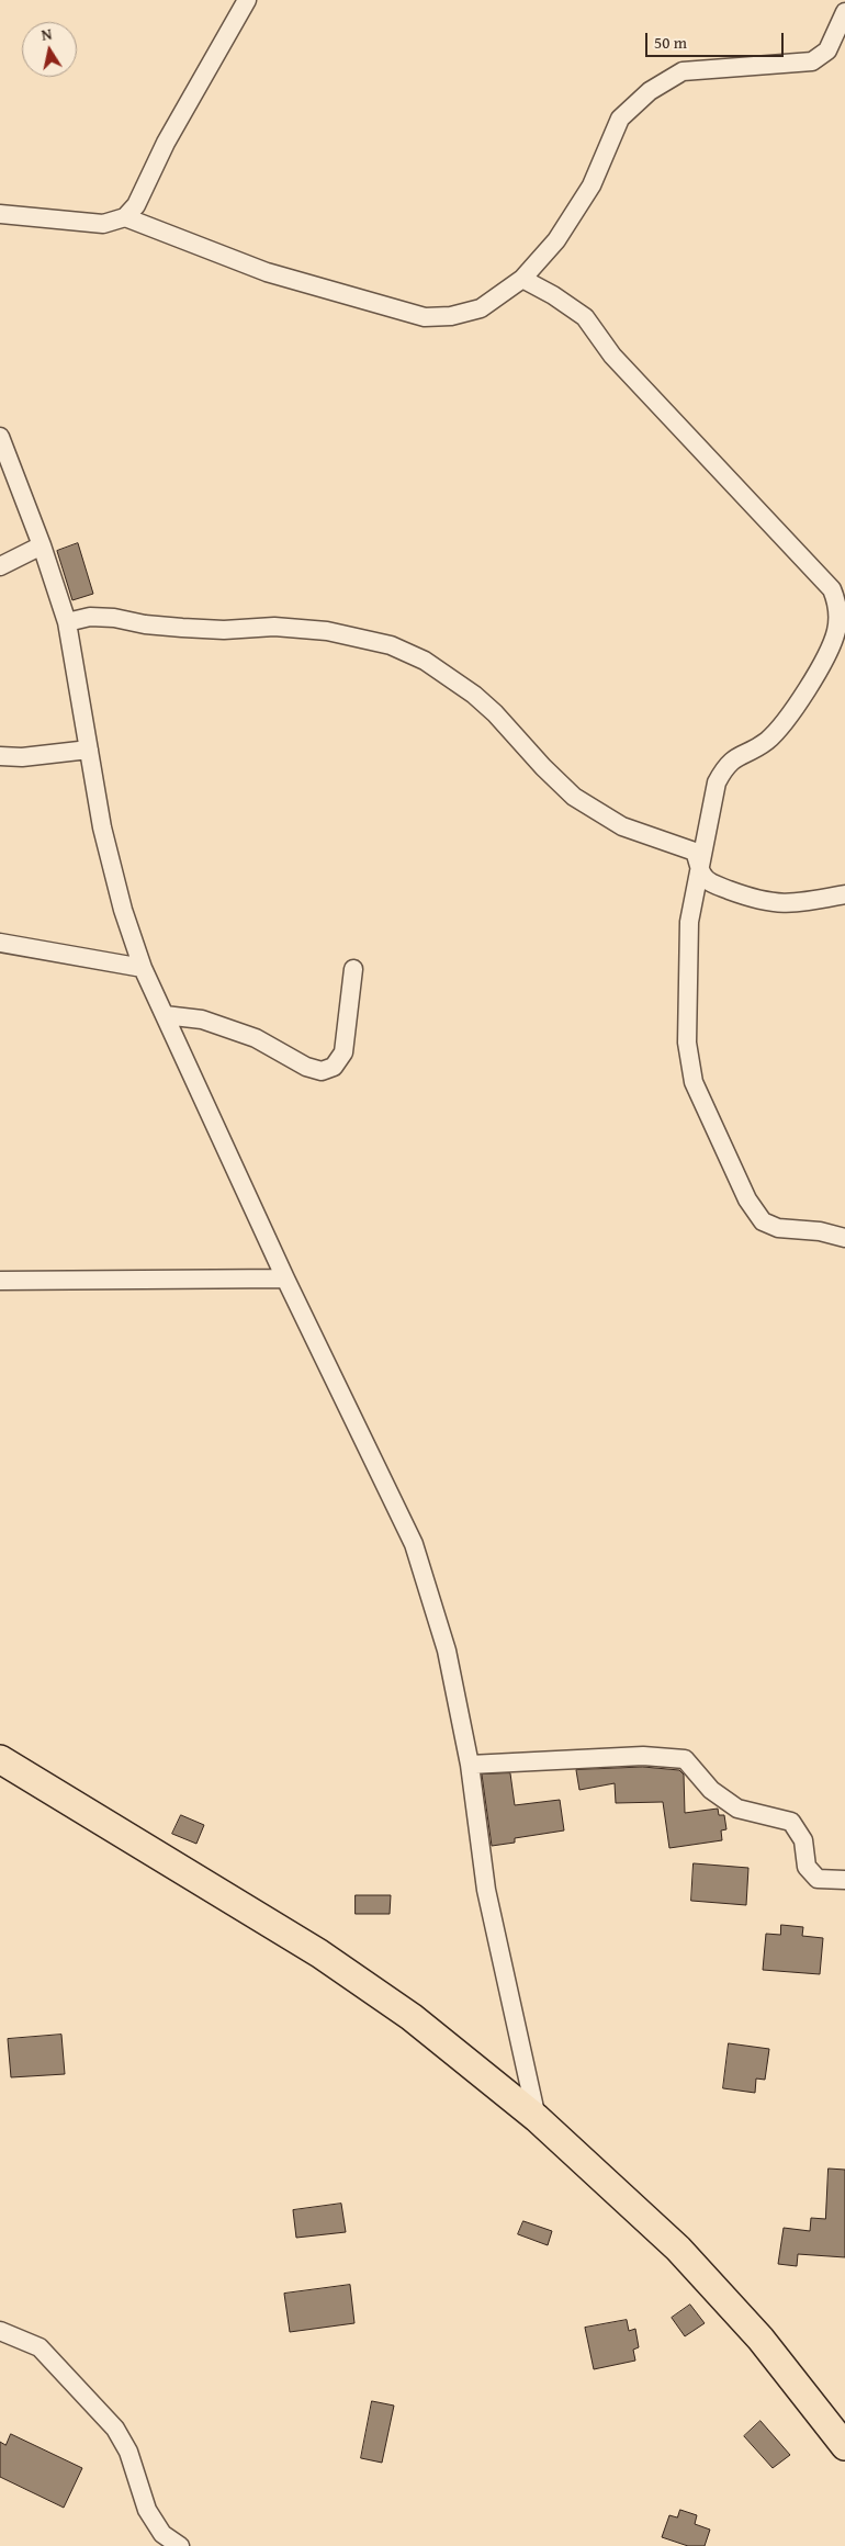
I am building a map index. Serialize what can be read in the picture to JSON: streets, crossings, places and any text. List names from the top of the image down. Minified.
{"scale_bar":"50 m","north":"top"}
